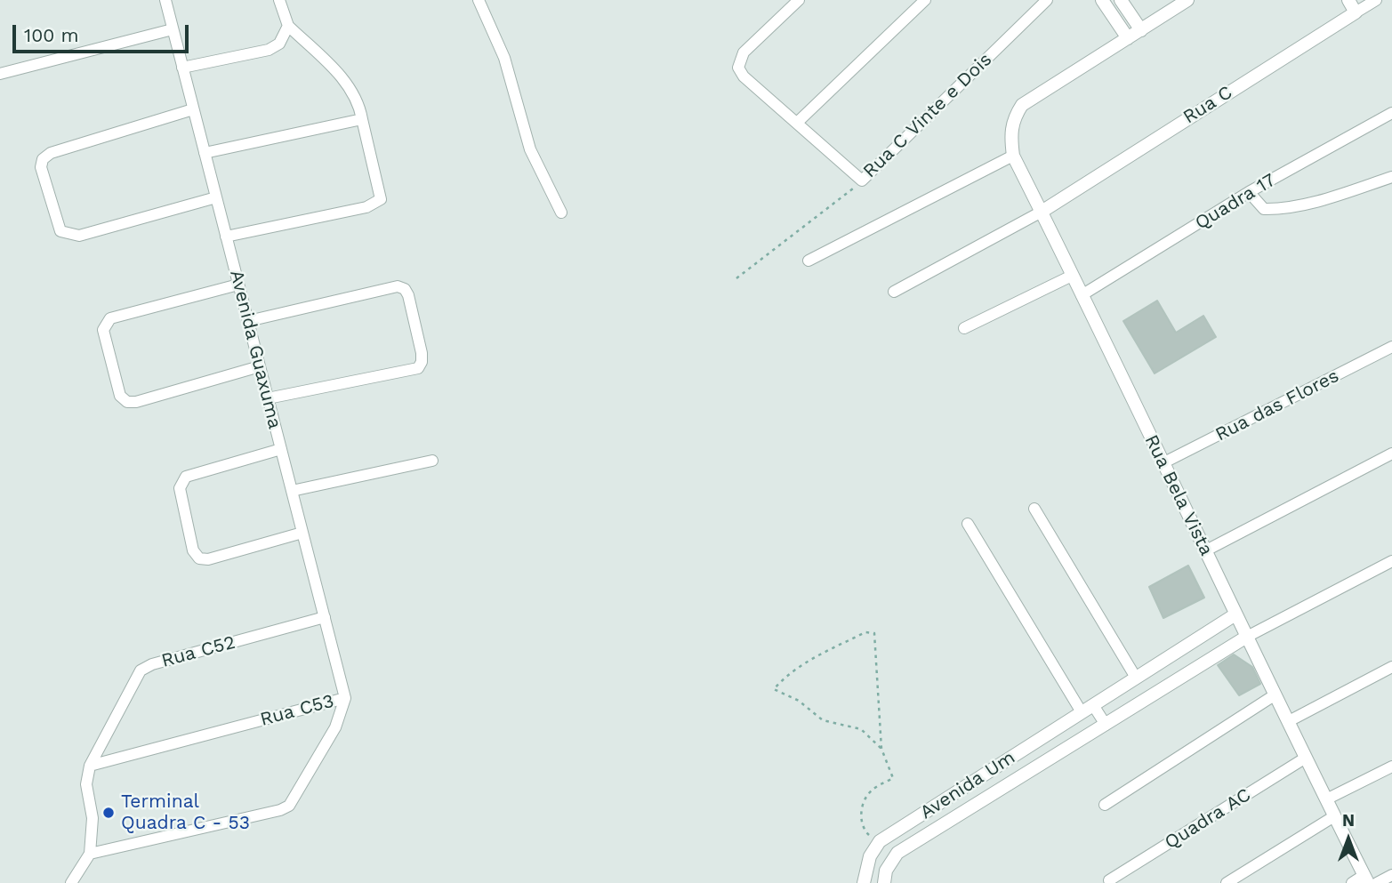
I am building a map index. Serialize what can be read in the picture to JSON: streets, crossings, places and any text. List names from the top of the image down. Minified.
{"streets":{"street":["Rua C","Rua C Vinte e Dois","Quadra 17","Avenida Guaxuma","Rua das Flores","Rua Bela Vista","Rua C52","Rua C53","Avenida Um","Quadra AC"]},"crossings":[["Rua C","Rua Bela Vista"],["Quadra 17","Rua Bela Vista"],["Avenida Guaxuma","Rua C52"],["Avenida Guaxuma","Rua C53"],["Rua das Flores","Rua Bela Vista"],["Rua Bela Vista","Avenida Um"],["Rua Bela Vista","Quadra AC"],["Rua C52","Rua C53"]],"places":["Terminal Quadra C - 53"],"scale_bar":"100 m","north":"top"}
